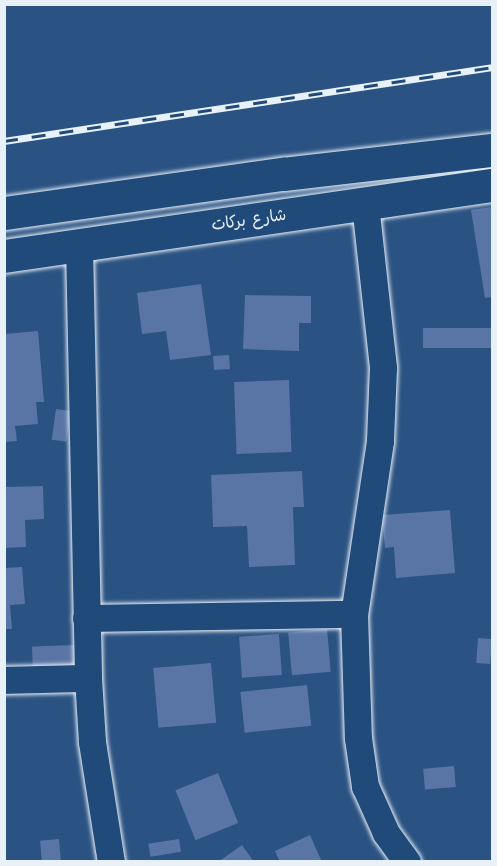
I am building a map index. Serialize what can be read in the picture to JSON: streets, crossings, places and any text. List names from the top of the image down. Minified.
{"streets":{"main road":["شارع بركات"]}}
